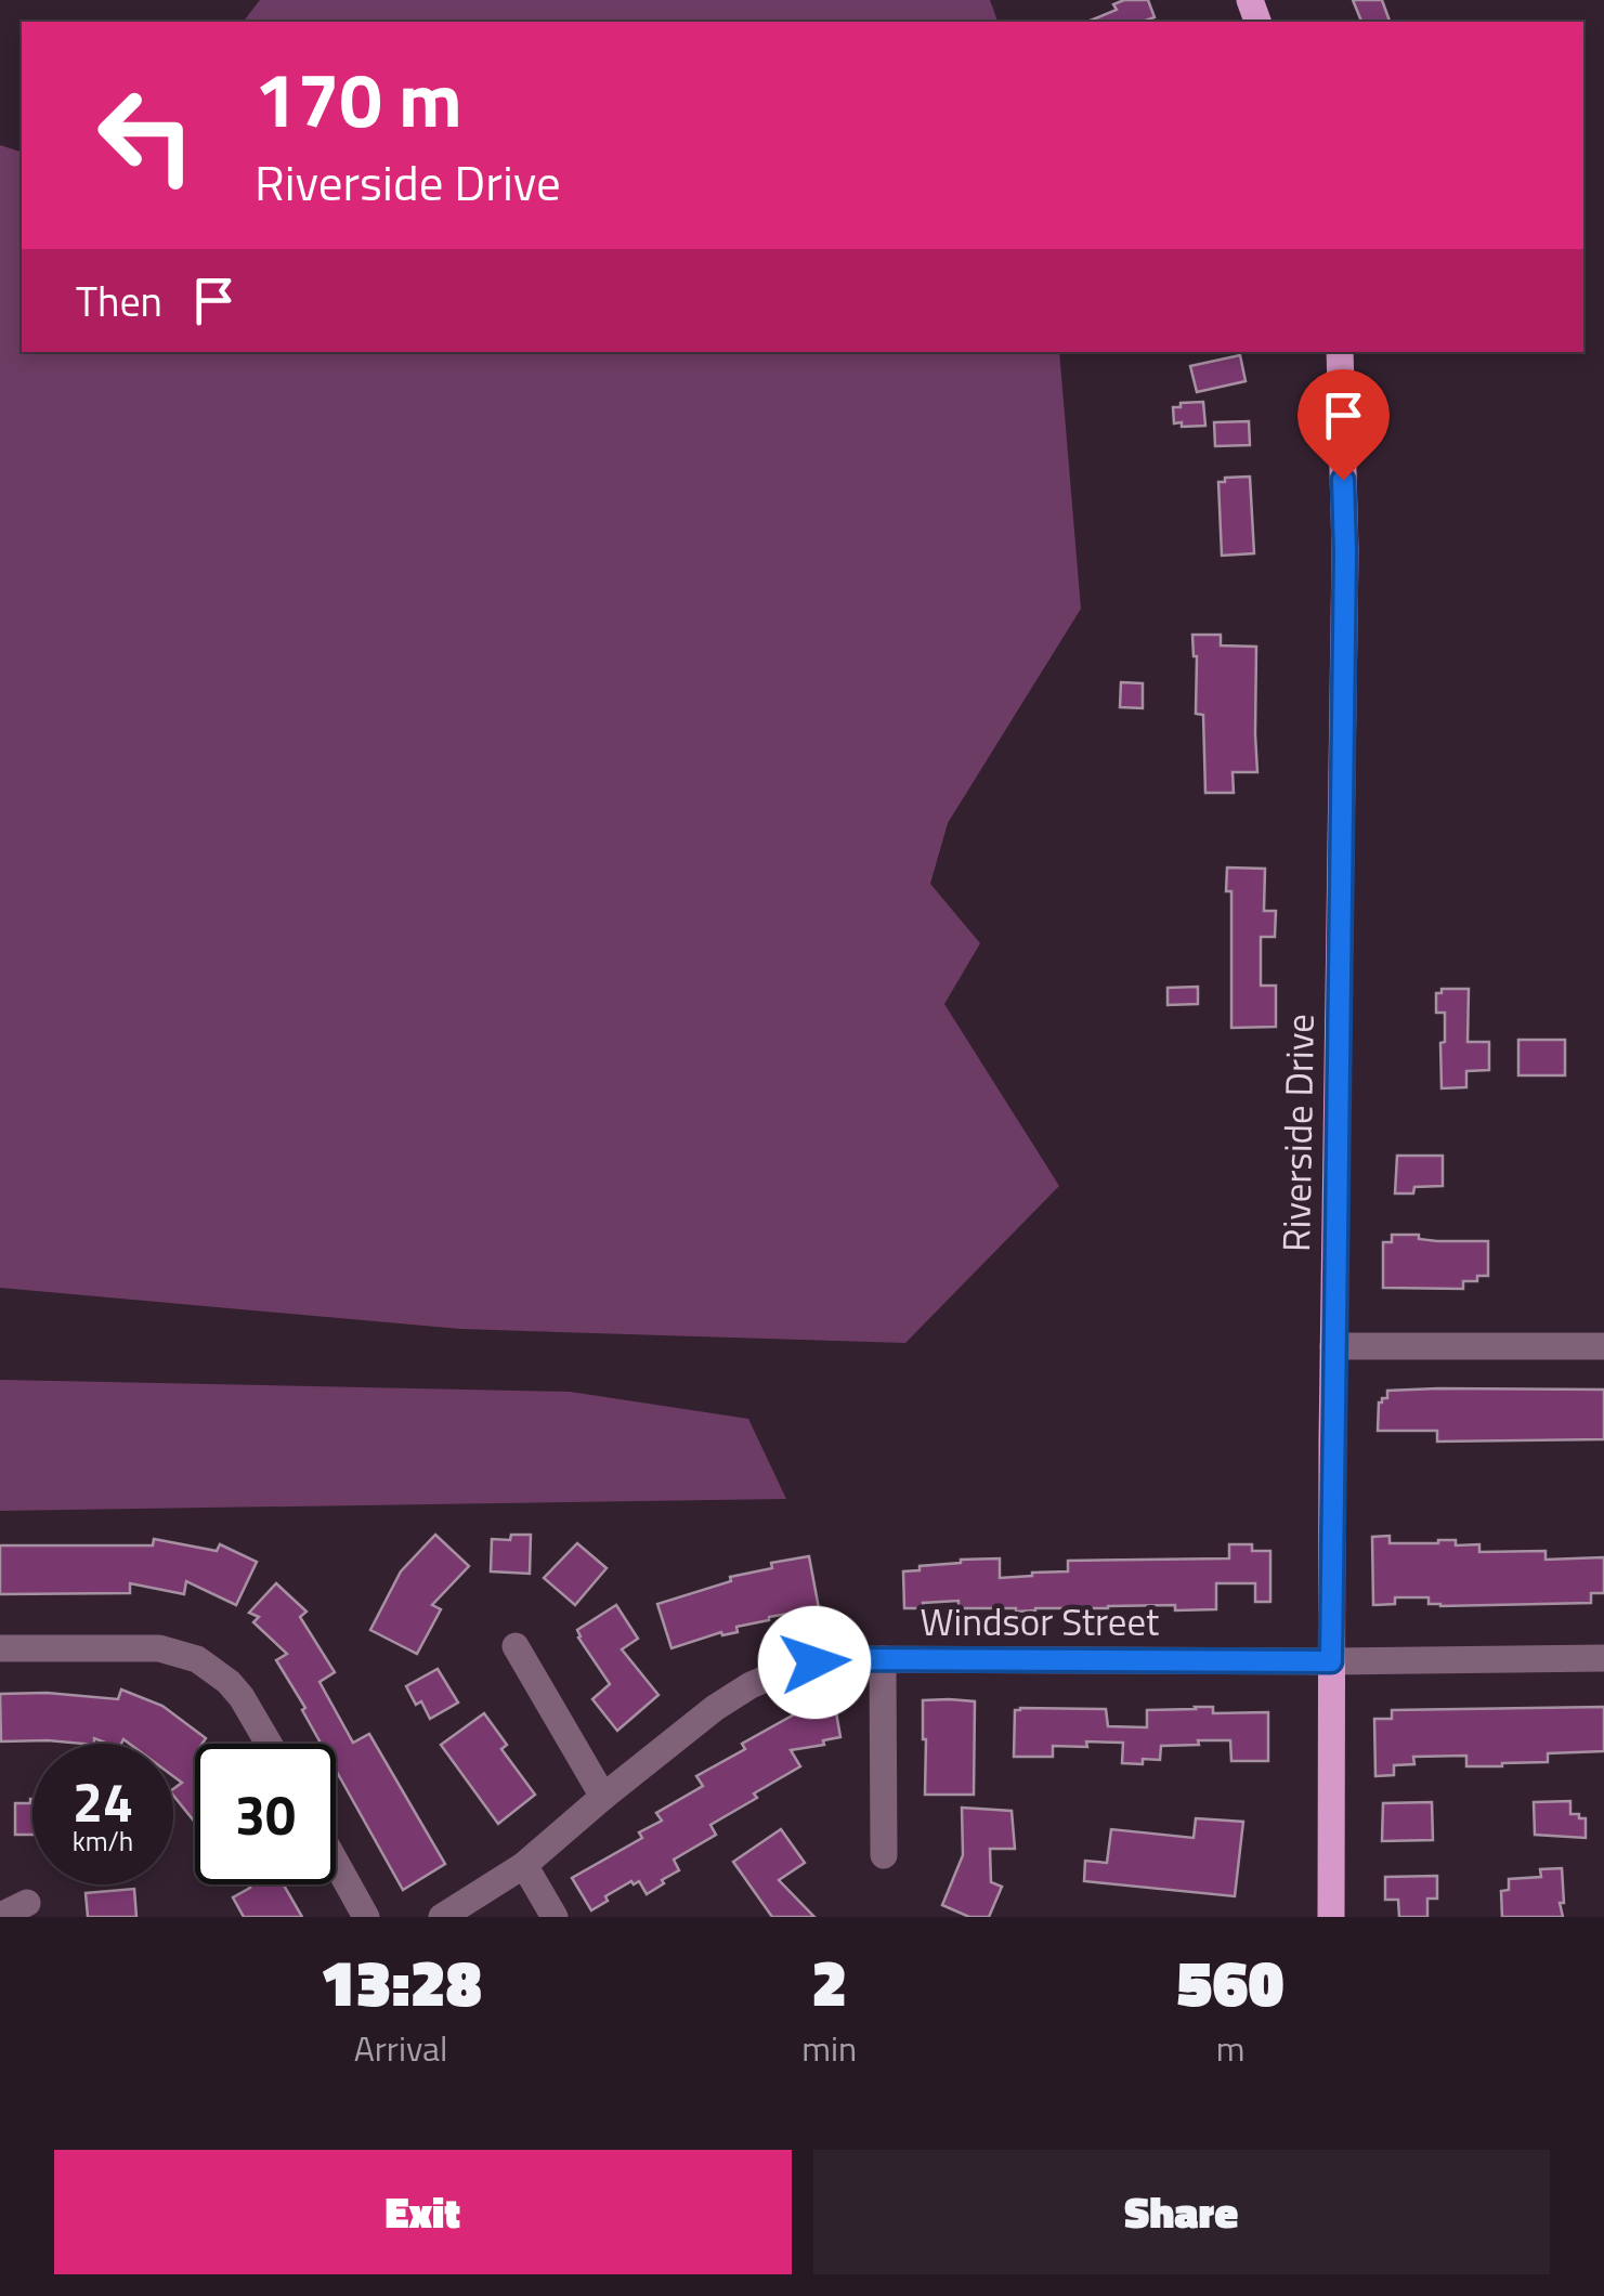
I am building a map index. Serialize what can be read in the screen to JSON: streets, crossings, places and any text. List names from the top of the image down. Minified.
{"streets":{"main road":["Riverside Drive"],"street":["Windsor Street"]},"crossings":[["Riverside Drive","Windsor Street"]],"page":{"turn":["170 m","Riverside Drive"],"then":"Then","speed":"24 km/h","limit":"30","eta":["13:28","Arrival","2","min","560","m"],"buttons":["Exit","Share"]}}
